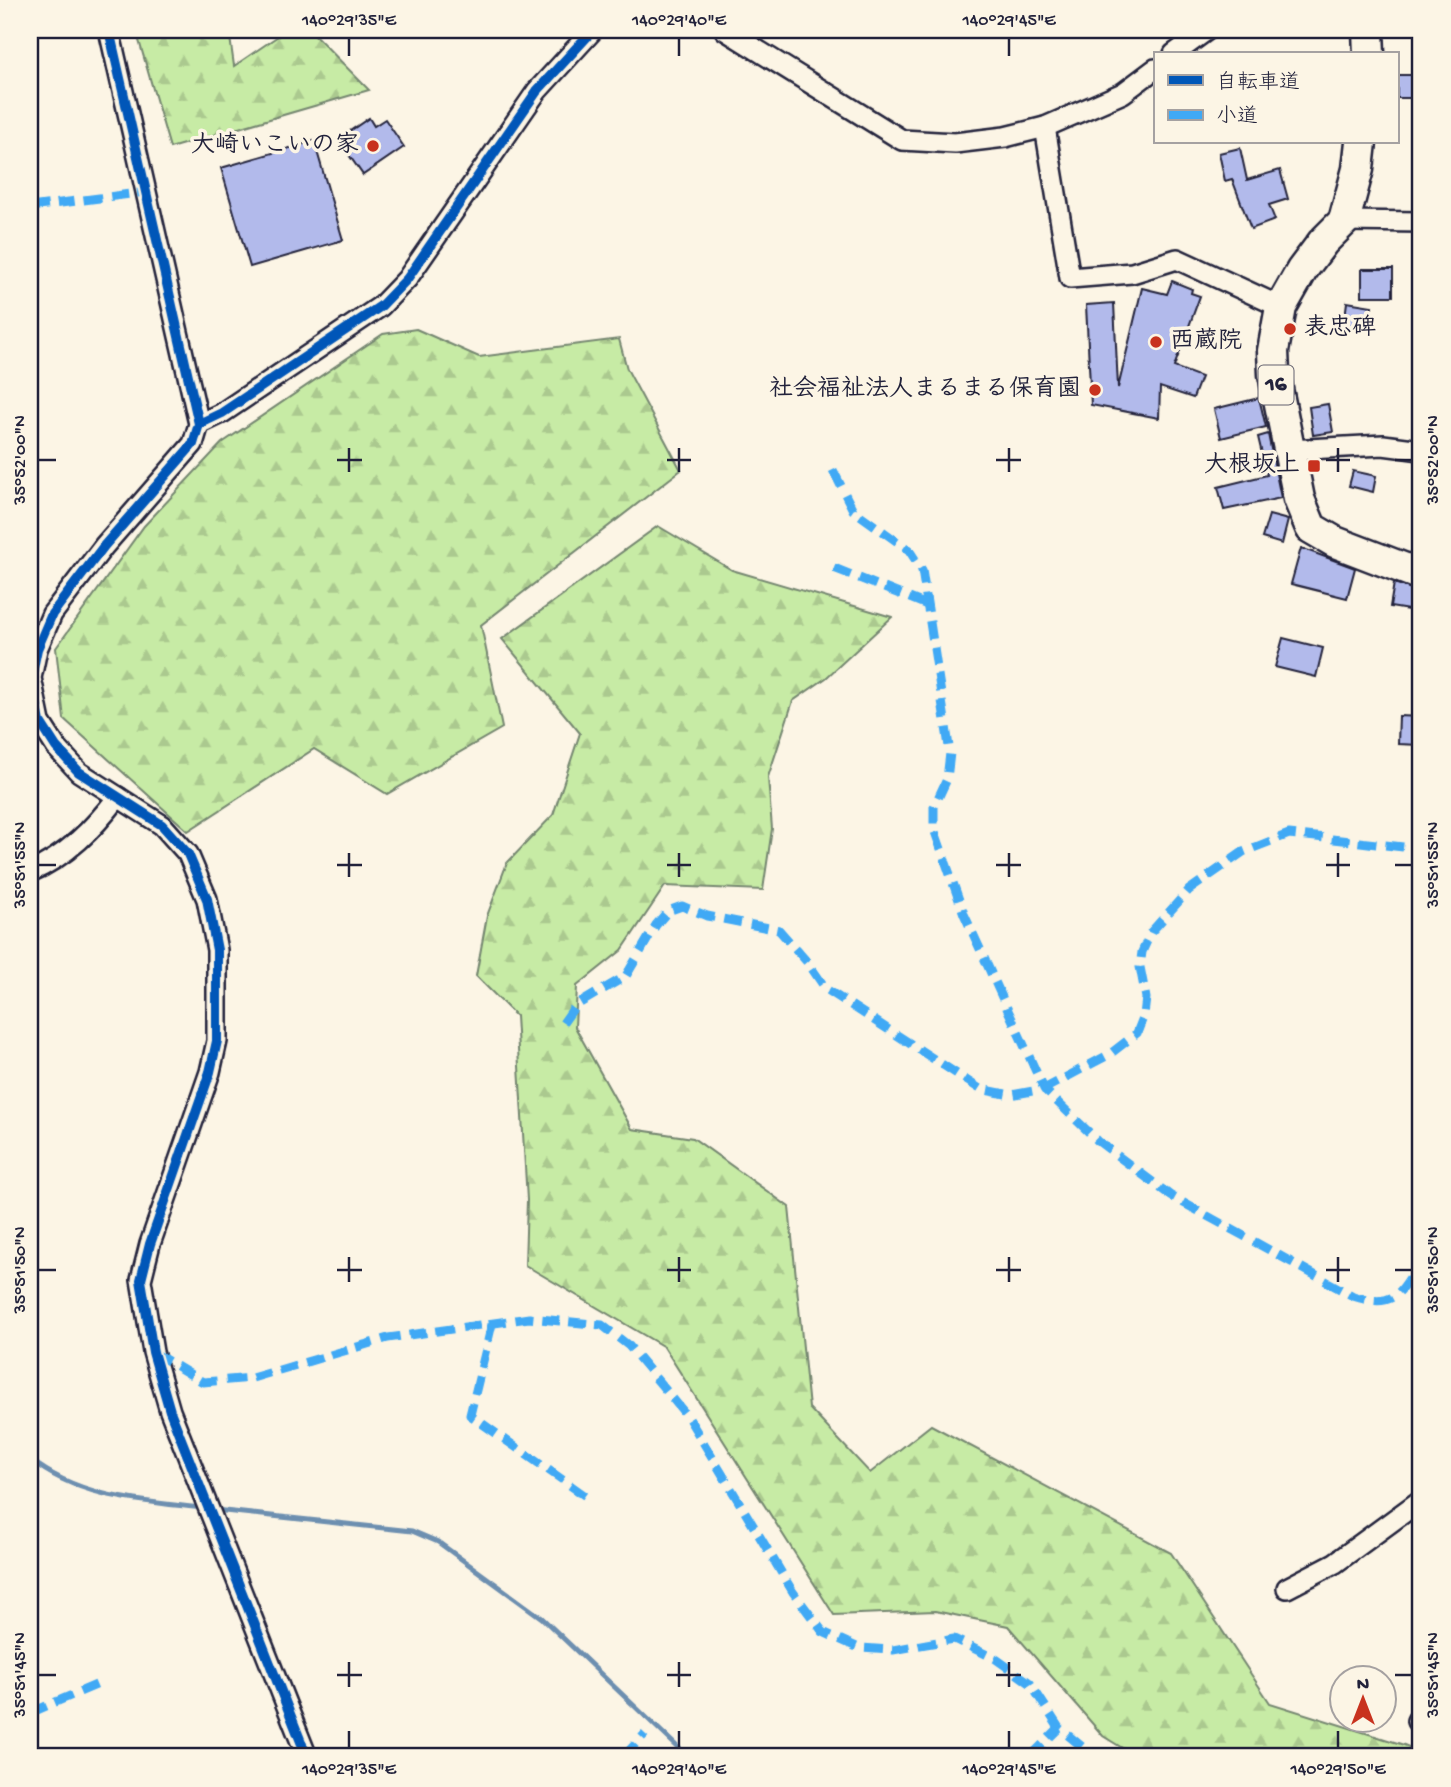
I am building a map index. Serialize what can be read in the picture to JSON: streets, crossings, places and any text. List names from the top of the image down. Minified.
{"streets":{"main road":["16"]},"places":{"other":["大崎いこいの家","表忠碑","西蔵院","社会福祉法人まるまる保育園"],"transit":["大根坂上"]},"legend":["自転車道","小道"],"north":"top","coordinates":["140°29'35\"E","140°29'40\"E","140°29'45\"E","35°52'00\"N","35°51'55\"N","35°51'50\"N","35°51'45\"N","140°29'50\"E"]}
